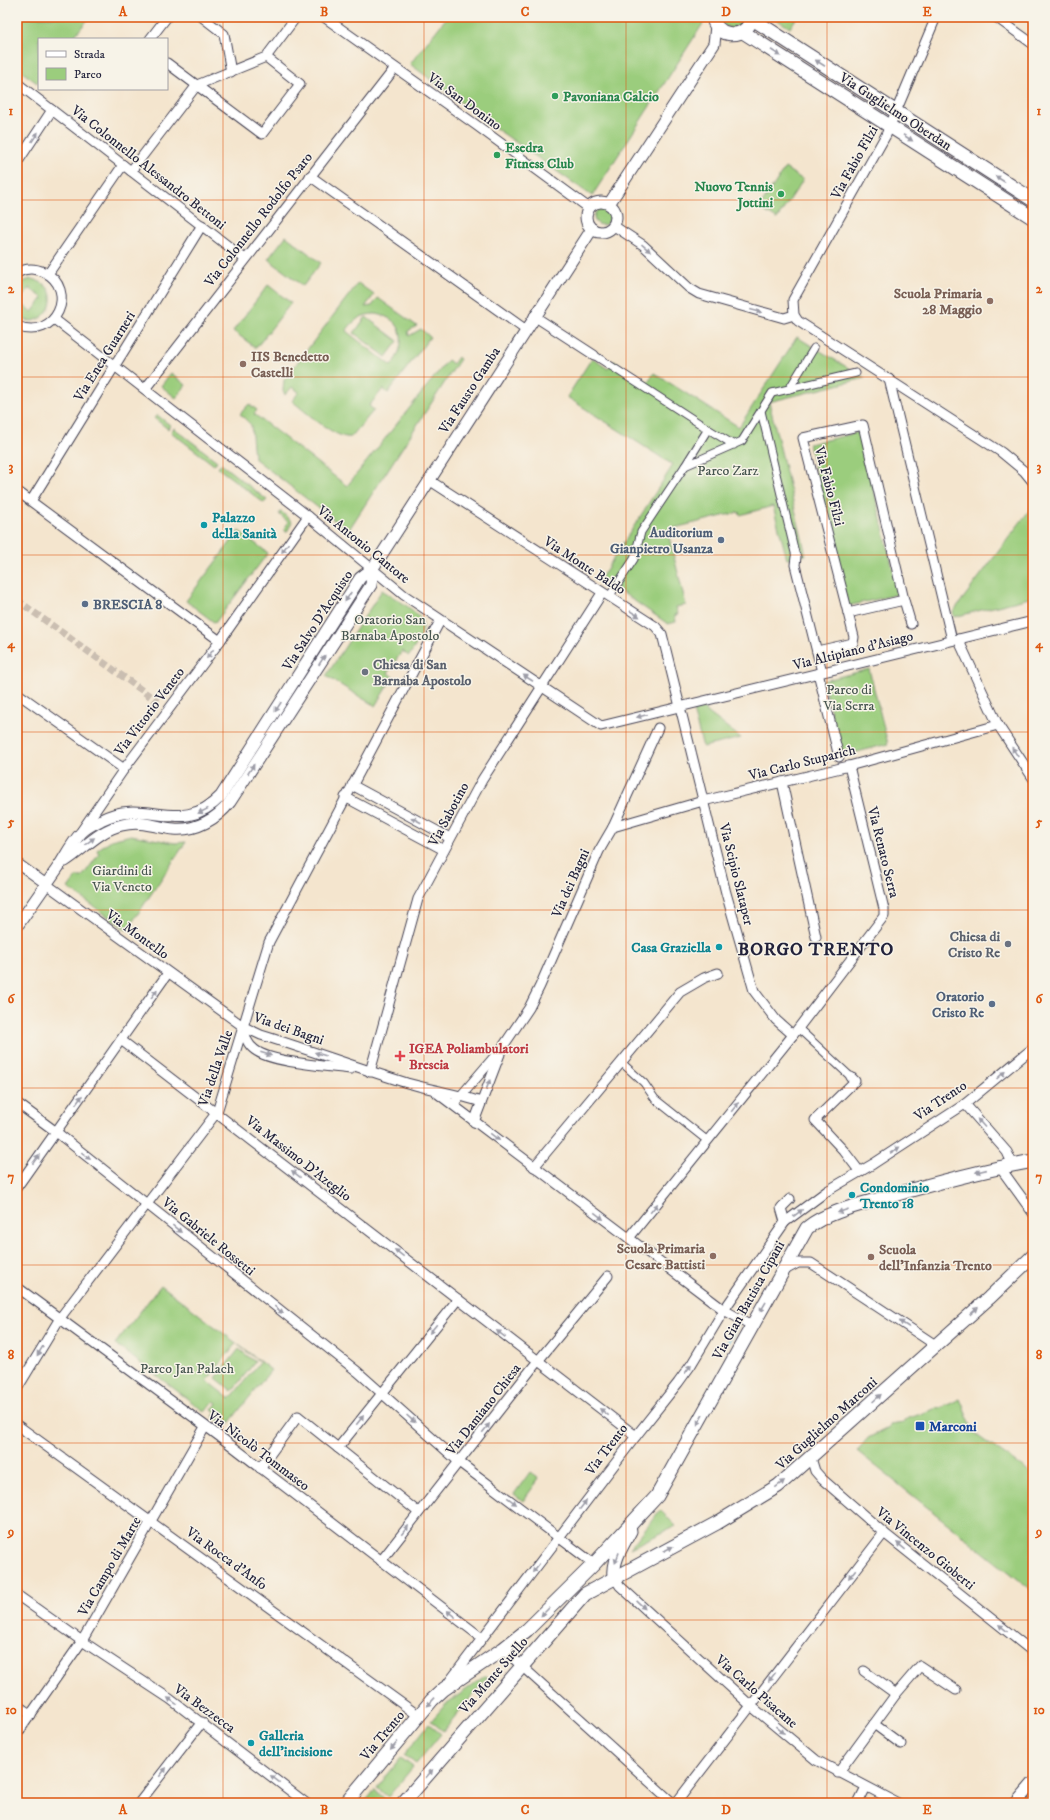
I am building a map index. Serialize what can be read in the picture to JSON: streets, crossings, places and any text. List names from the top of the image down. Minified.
{"streets":{"main road":["Via Guglielmo Oberdan","Via Trento","Via Gian Battista Cipani","Via Guglielmo Marconi","Via Monte Suello"],"street":["Via San Donino","Via Fabio Filzi","Via Colonnello Alessandro Bettoni","Via Colonnello Rodolfo Psaro","Via Enea Guarneri","Via Fausto Gamba","Via Antonio Cantore","Via Monte Baldo","Via Salvo D'Acquisto","Via Altipiano d'Asiago","Via Vittorio Veneto","Via Carlo Stuparich","Via Sabotino","Via Renato Serra","Via Scipio Slataper","Via dei Bagni","Via Montello","Via della Valle","Via Massimo D'Azeglio","Via Gabriele Rossetti","Via Damiano Chiesa","Via Nicolò Tommaseo","Via Vincenzo Gioberti","Via Rocca d'Anfo","Via Campo di Marte","Via Carlo Pisacane","Via Bezzecca"]},"crossings":[["Via San Donino","Via Colonnello Rodolfo Psaro"],["Via San Donino","Via Fausto Gamba"],["Via Guglielmo Oberdan","Via Fabio Filzi"],["Via Colonnello Alessandro Bettoni","Via Colonnello Rodolfo Psaro"],["Via Colonnello Alessandro Bettoni","Via Enea Guarneri"],["Via Colonnello Rodolfo Psaro","Via Antonio Cantore"],["Via Enea Guarneri","Via Antonio Cantore"],["Via Fausto Gamba","Via Antonio Cantore"],["Via Fausto Gamba","Via Monte Baldo"],["Via Fausto Gamba","Via Salvo D'Acquisto"],["Via Antonio Cantore","Via Monte Baldo"],["Via Antonio Cantore","Via Salvo D'Acquisto"],["Via Antonio Cantore","Via Altipiano d'Asiago"],["Via Antonio Cantore","Via Vittorio Veneto"],["Via Antonio Cantore","Via Sabotino"],["Via Antonio Cantore","Via Scipio Slataper"],["Via Antonio Cantore","Via della Valle"],["Via Monte Baldo","Via Altipiano d'Asiago"],["Via Monte Baldo","Via Sabotino"],["Via Monte Baldo","Via Scipio Slataper"],["Via Salvo D'Acquisto","Via Vittorio Veneto"],["Via Altipiano d'Asiago","Via Scipio Slataper"],["Via Vittorio Veneto","Via Montello"],["Via Carlo Stuparich","Via Renato Serra"],["Via Carlo Stuparich","Via Scipio Slataper"],["Via Carlo Stuparich","Via dei Bagni"],["Via Sabotino","Via dei Bagni"],["Via Renato Serra","Via Scipio Slataper"],["Via dei Bagni","Via Montello"],["Via dei Bagni","Via della Valle"],["Via dei Bagni","Via Trento"],["Via dei Bagni","Via Gian Battista Cipani"],["Via Montello","Via della Valle"],["Via della Valle","Via Massimo D'Azeglio"],["Via della Valle","Via Gabriele Rossetti"],["Via della Valle","Via Nicolò Tommaseo"],["Via Trento","Via Massimo D'Azeglio"],["Via Trento","Via Gabriele Rossetti"],["Via Trento","Via Nicolò Tommaseo"],["Via Trento","Via Rocca d'Anfo"],["Via Trento","Via Monte Suello"],["Via Massimo D'Azeglio","Via Damiano Chiesa"],["Via Gabriele Rossetti","Via Gian Battista Cipani"],["Via Gabriele Rossetti","Via Damiano Chiesa"],["Via Gabriele Rossetti","Via Monte Suello"],["Via Gian Battista Cipani","Via Monte Suello"],["Via Damiano Chiesa","Via Nicolò Tommaseo"],["Via Guglielmo Marconi","Via Vincenzo Gioberti"],["Via Guglielmo Marconi","Via Monte Suello"],["Via Guglielmo Marconi","Via Carlo Pisacane"],["Via Nicolò Tommaseo","Via Campo di Marte"],["Via Rocca d'Anfo","Via Campo di Marte"],["Via Campo di Marte","Via Bezzecca"],["Via Monte Suello","Via Carlo Pisacane"]],"one_way":["Via Monte Baldo","Via Vittorio Veneto","Via Massimo D'Azeglio","Via Gabriele Rossetti","Via Gian Battista Cipani","Via Damiano Chiesa","Via Guglielmo Marconi","Via Vincenzo Gioberti","Via Carlo Pisacane","Via Bezzecca"],"districts":["BORGO TRENTO"],"parks":["Parco Zarz","Oratorio San Barnaba Apostolo","Parco di Via Serra","Giardini di Via Veneto","Parco Jan Palach"],"places":{"other":["Pavoniana Calcio","Esedra Fitness Club","Nuovo Tennis Jottini","Scuola Primaria 28 Maggio","IIS Benedetto Castelli","Palazzo della Sanità","Auditorium Gianpietro Usanza","BRESCIA 8","Chiesa di San Barnaba Apostolo","Chiesa di Cristo Re","Casa Graziella","Oratorio Cristo Re","Condominio Trento 18","Scuola Primaria Cesare Battisti","Scuola dell'Infanzia Trento","Galleria dell'incisione"],"health":["IGEA Poliambulatori Brescia"],"transit":["Marconi"]},"legend":["Strada","Parco"],"grid":{"columns":["A","B","C","D","E"],"rows":["1","2","3","4","5","6","7","8","9","10"]}}
